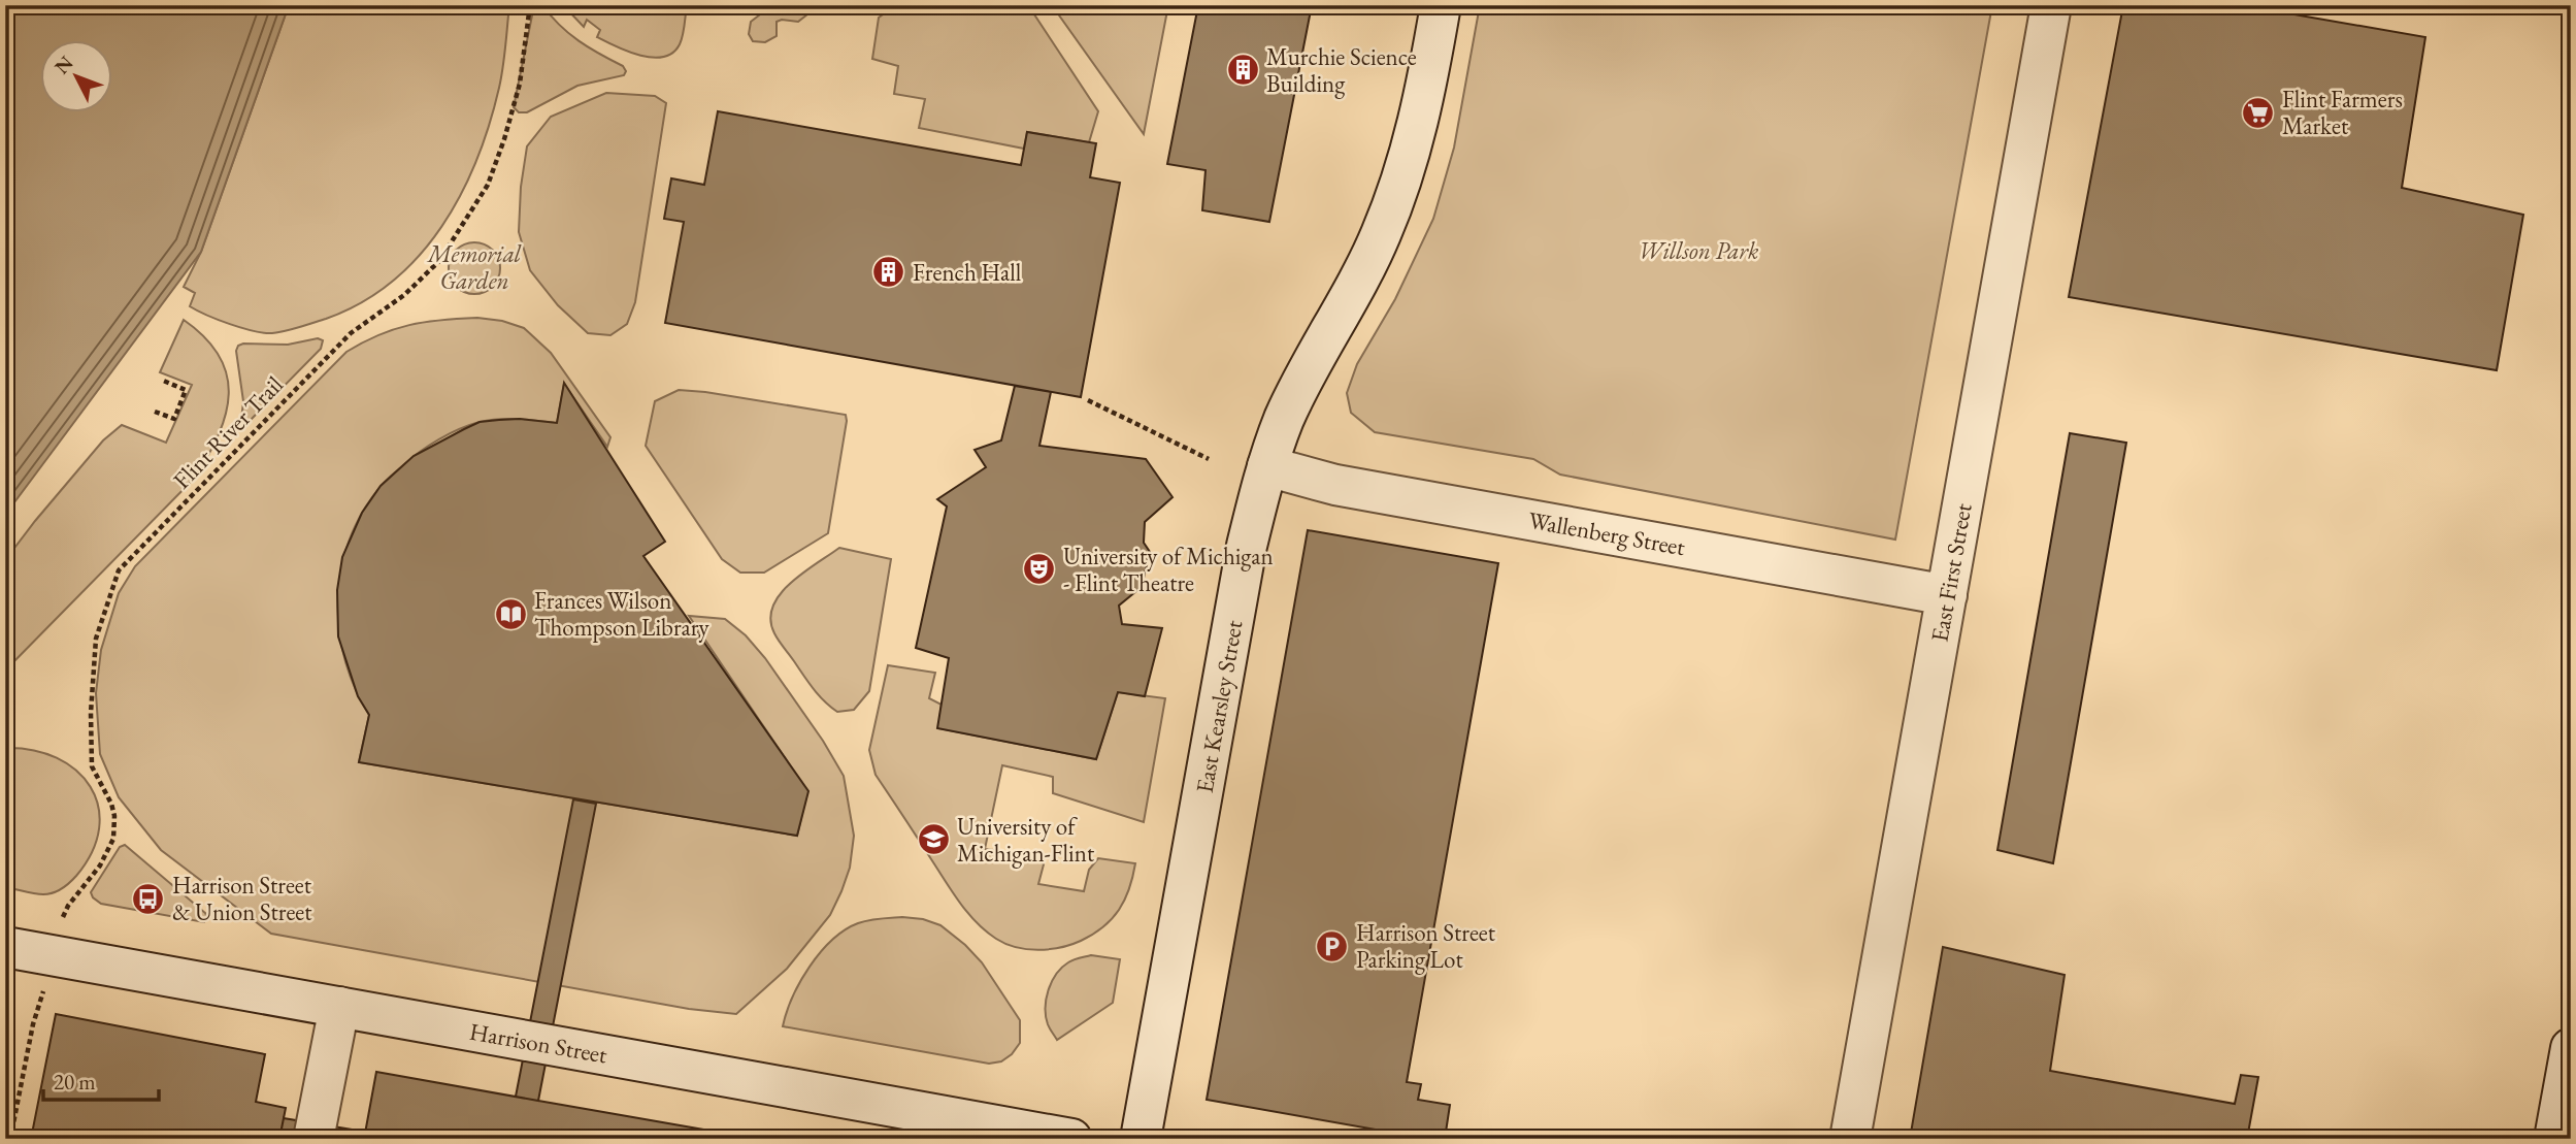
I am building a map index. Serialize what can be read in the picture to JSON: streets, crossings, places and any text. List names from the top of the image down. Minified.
{"streets":{"street":["Wallenberg Street","East First Street","East Kearsley Street","Harrison Street"],"path":["Flint River Trail"]},"crossings":[["Wallenberg Street","East First Street"],["Wallenberg Street","East Kearsley Street"]],"parks":["Willson Park","Memorial Garden"],"places":{"building":["Murchie Science Building","French Hall"],"supermarket":["Flint Farmers Market"],"theatre":["University of Michigan - Flint Theatre"],"library":["Frances Wilson Thompson Library"],"school or university":["University of Michigan-Flint"],"bus stop":["Harrison Street & Union Street"],"parking":["Harrison Street Parking Lot"]},"scale_bar":"20 m","north":"top left"}
